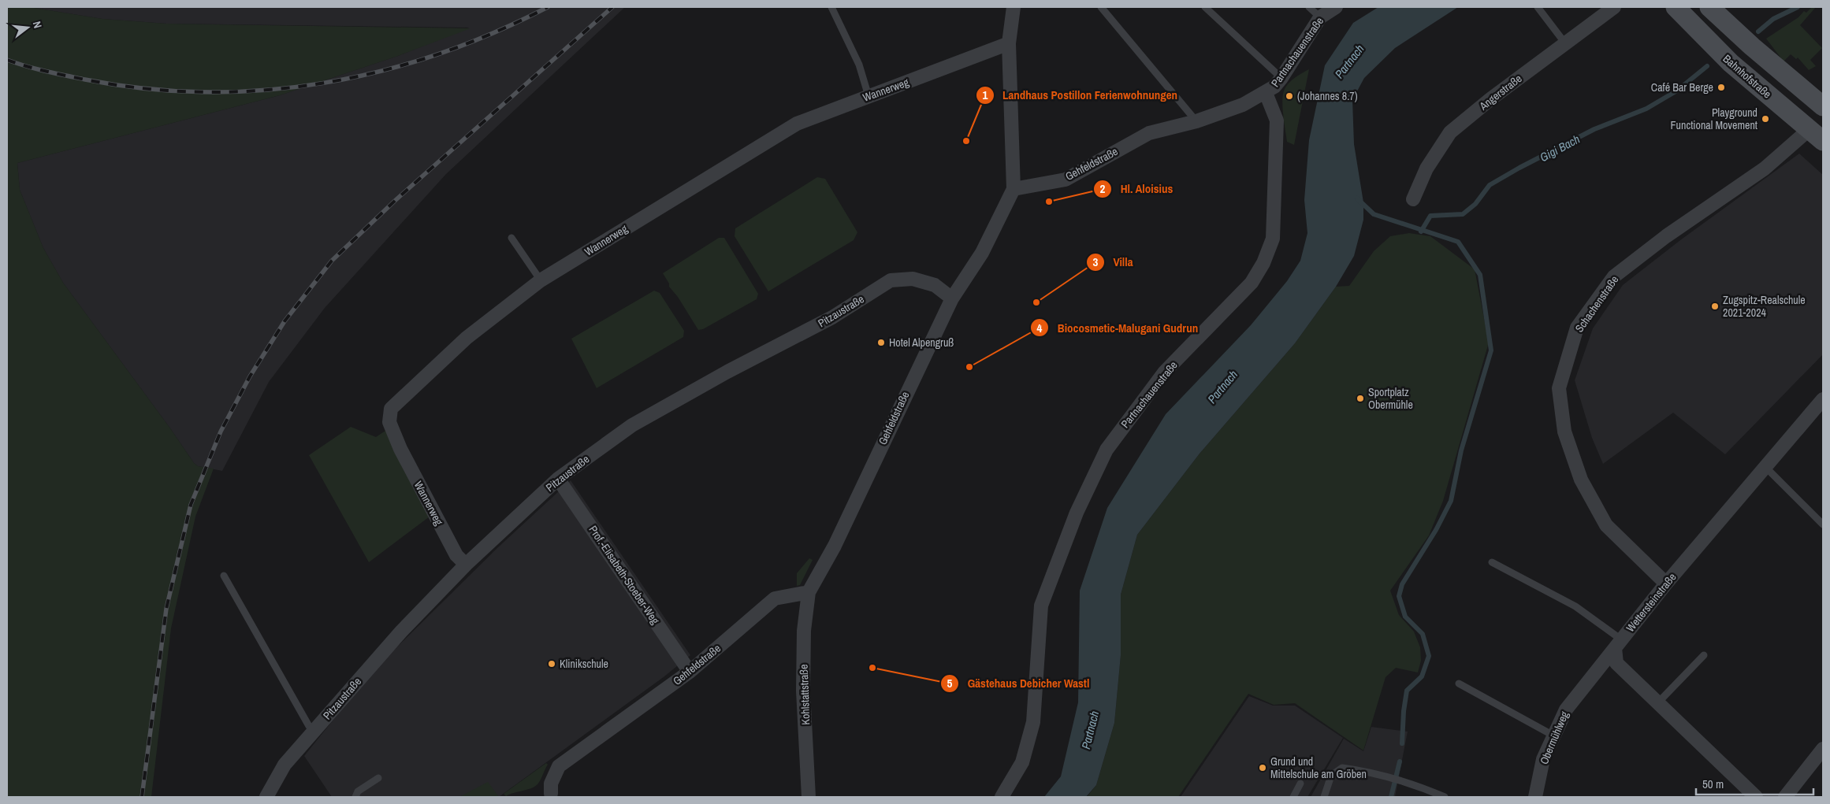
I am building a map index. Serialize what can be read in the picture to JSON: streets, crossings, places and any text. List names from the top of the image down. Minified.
{"streets":{"main road":["Bahnhofstraße"],"street":["Partnachauenstraße","Wannerweg","Angerstraße","Gehfeldstraße","Schachenstraße","Pitzaustraße","Prof.-Elisabeth-Stoeber-Weg","Wettersteinstraße","Kohlstattstraße","Obermühlweg"]},"crossings":[["Partnachauenstraße","Gehfeldstraße"],["Bahnhofstraße","Schachenstraße"],["Wannerweg","Pitzaustraße"],["Gehfeldstraße","Pitzaustraße"],["Gehfeldstraße","Prof.-Elisabeth-Stoeber-Weg"],["Gehfeldstraße","Kohlstattstraße"],["Schachenstraße","Wettersteinstraße"],["Pitzaustraße","Prof.-Elisabeth-Stoeber-Weg"],["Wettersteinstraße","Obermühlweg"]],"water":["Partnach","Gigi Bach"],"places":["Café Bar Berge","(Johannes 8.7)","Playground Functional Movement","Landhaus Postillon Ferienwohnungen","Hl. Aloisius","Villa","Zugspitz-Realschule 2021-2024","Hotel Alpengruß","Biocosmetic-Malugani Gudrun","Sportplatz Obermühle","Klinikschule","Gästehaus Debicher Wastl","Grund und Mittelschule am Gröben"],"scale_bar":"50 m","north":"right"}
